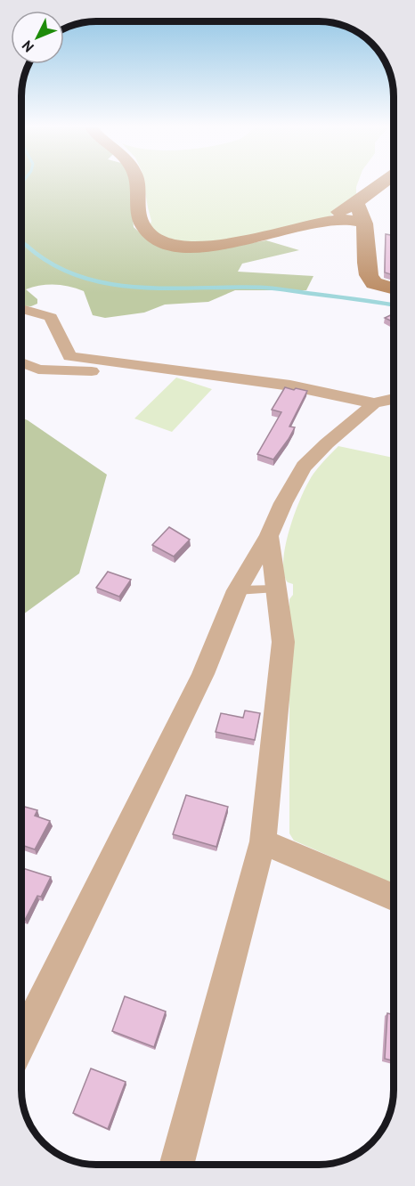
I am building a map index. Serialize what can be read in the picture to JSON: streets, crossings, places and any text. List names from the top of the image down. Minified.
{"north":"bottom left"}
